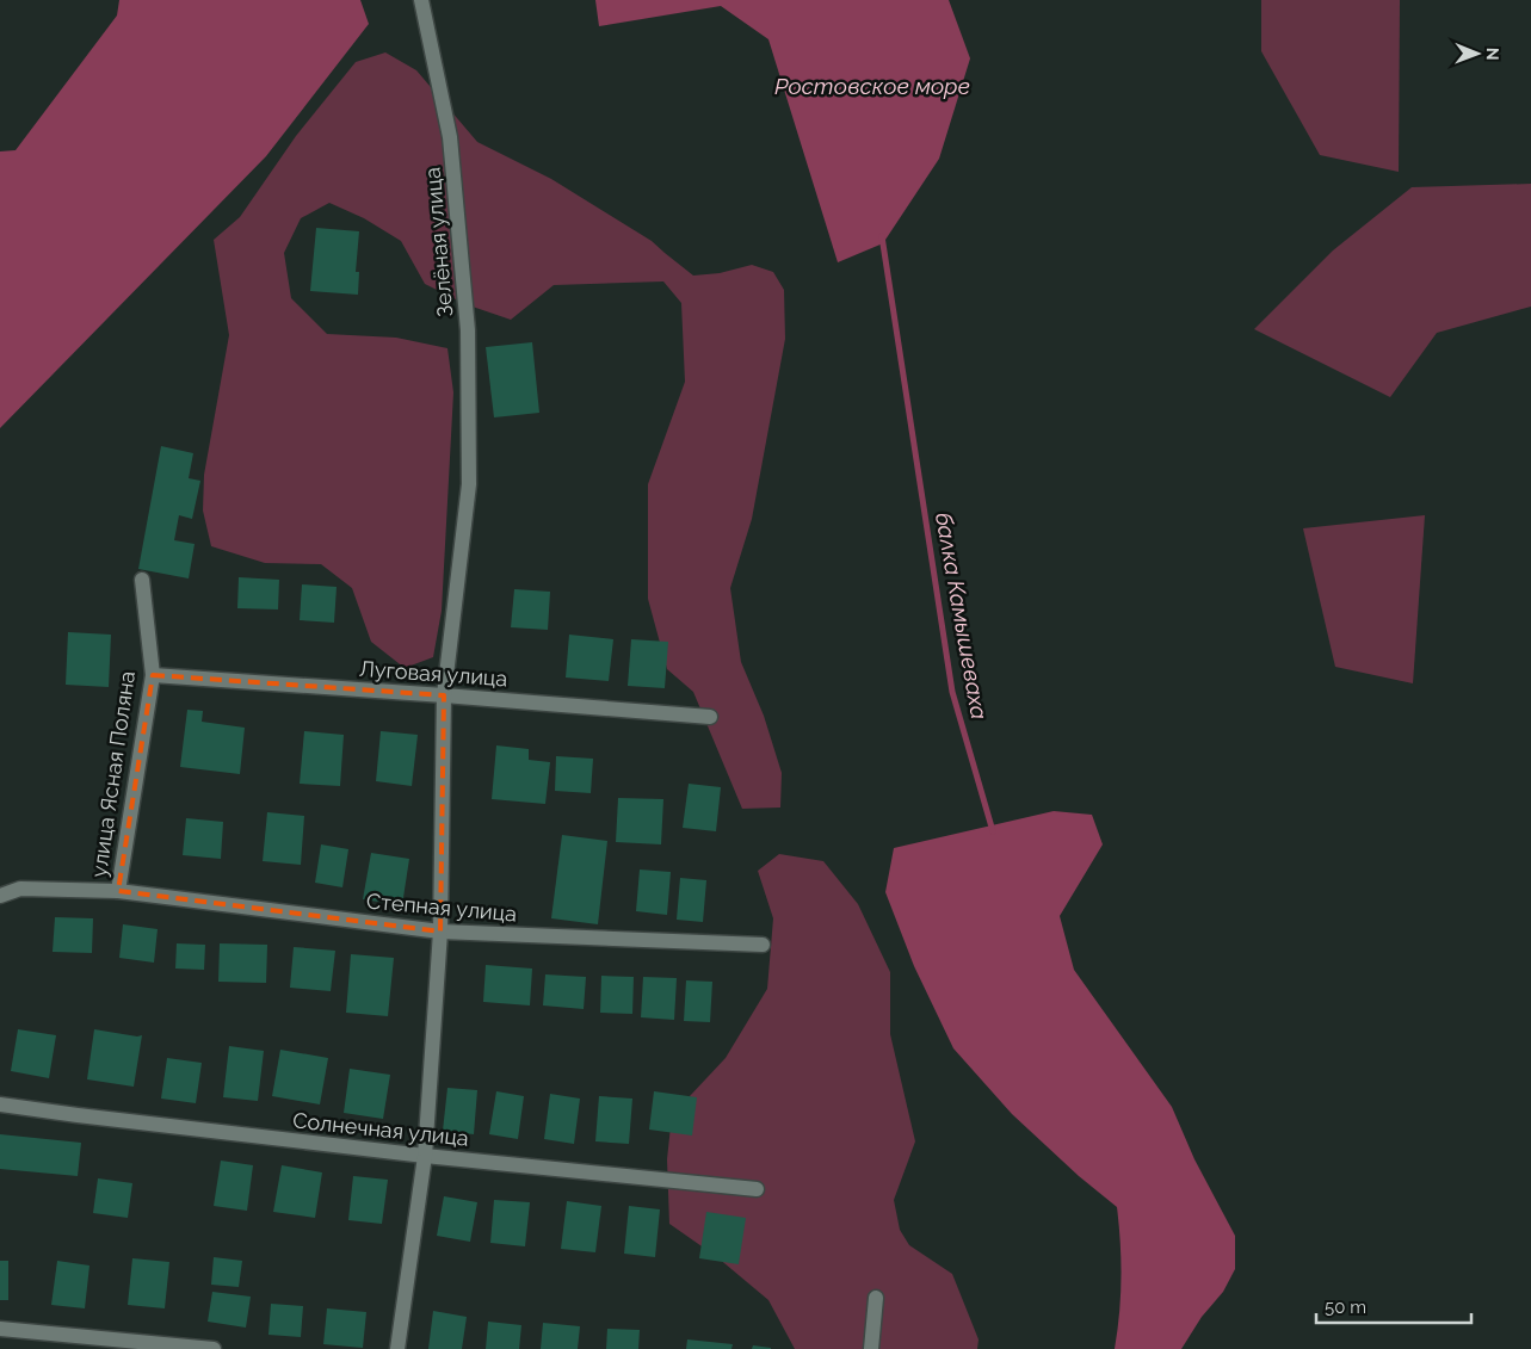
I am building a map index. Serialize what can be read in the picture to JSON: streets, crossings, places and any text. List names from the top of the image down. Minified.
{"streets":{"street":["Зелёная улица","Луговая улица","улица Ясная Поляна","Степная улица","Солнечная улица"]},"crossings":[["Зелёная улица","Луговая улица"],["Зелёная улица","Степная улица"],["Зелёная улица","Солнечная улица"],["Луговая улица","улица Ясная Поляна"],["улица Ясная Поляна","Степная улица"]],"water":["Ростовское море","балка Камышеваха"],"scale_bar":"50 m","north":"right"}
